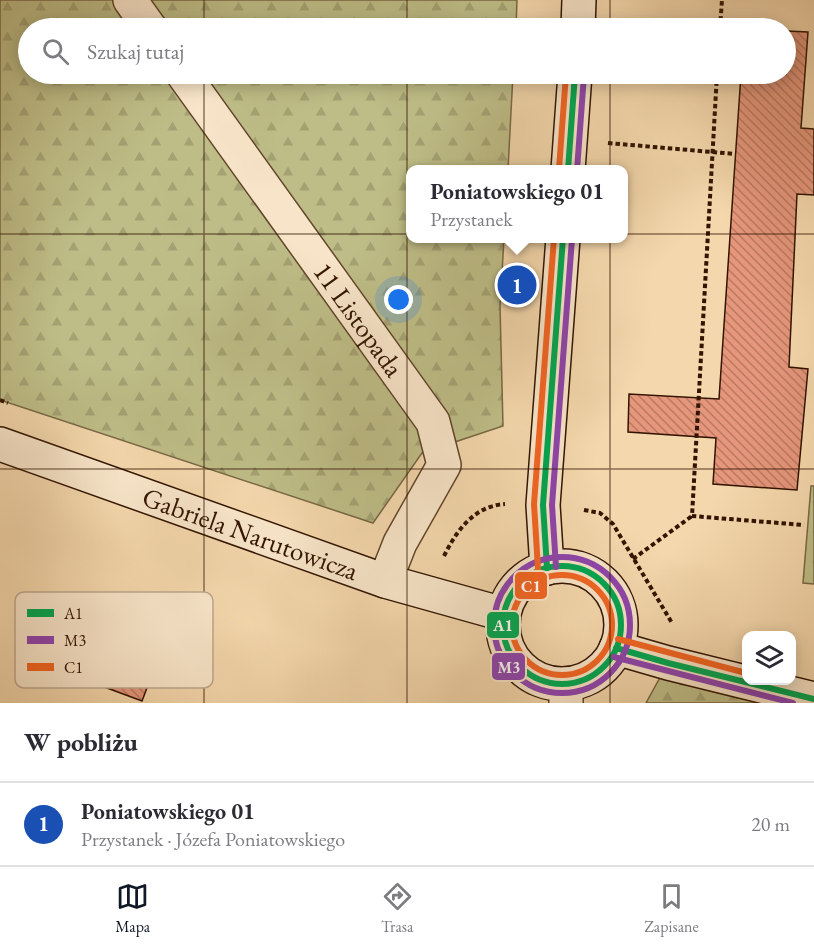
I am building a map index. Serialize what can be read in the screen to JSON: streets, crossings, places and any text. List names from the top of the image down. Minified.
{"streets":{"street":["11 Listopada","Gabriela Narutowicza"]},"crossings":[["11 Listopada","Gabriela Narutowicza"]],"lines":["transit line A1","transit line M3","transit line C1"],"legend":["A1","M3","C1"],"page":{"search":"Szukaj tutaj","popup":["Poniatowskiego 01","Przystanek"],"pins":"1","heading":"W pobliżu","list":[{"mark":"1","name":"Poniatowskiego 01","note":"Przystanek · Józefa Poniatowskiego","value":"20 m"}],"nav":["Mapa","Trasa","Zapisane"]}}
